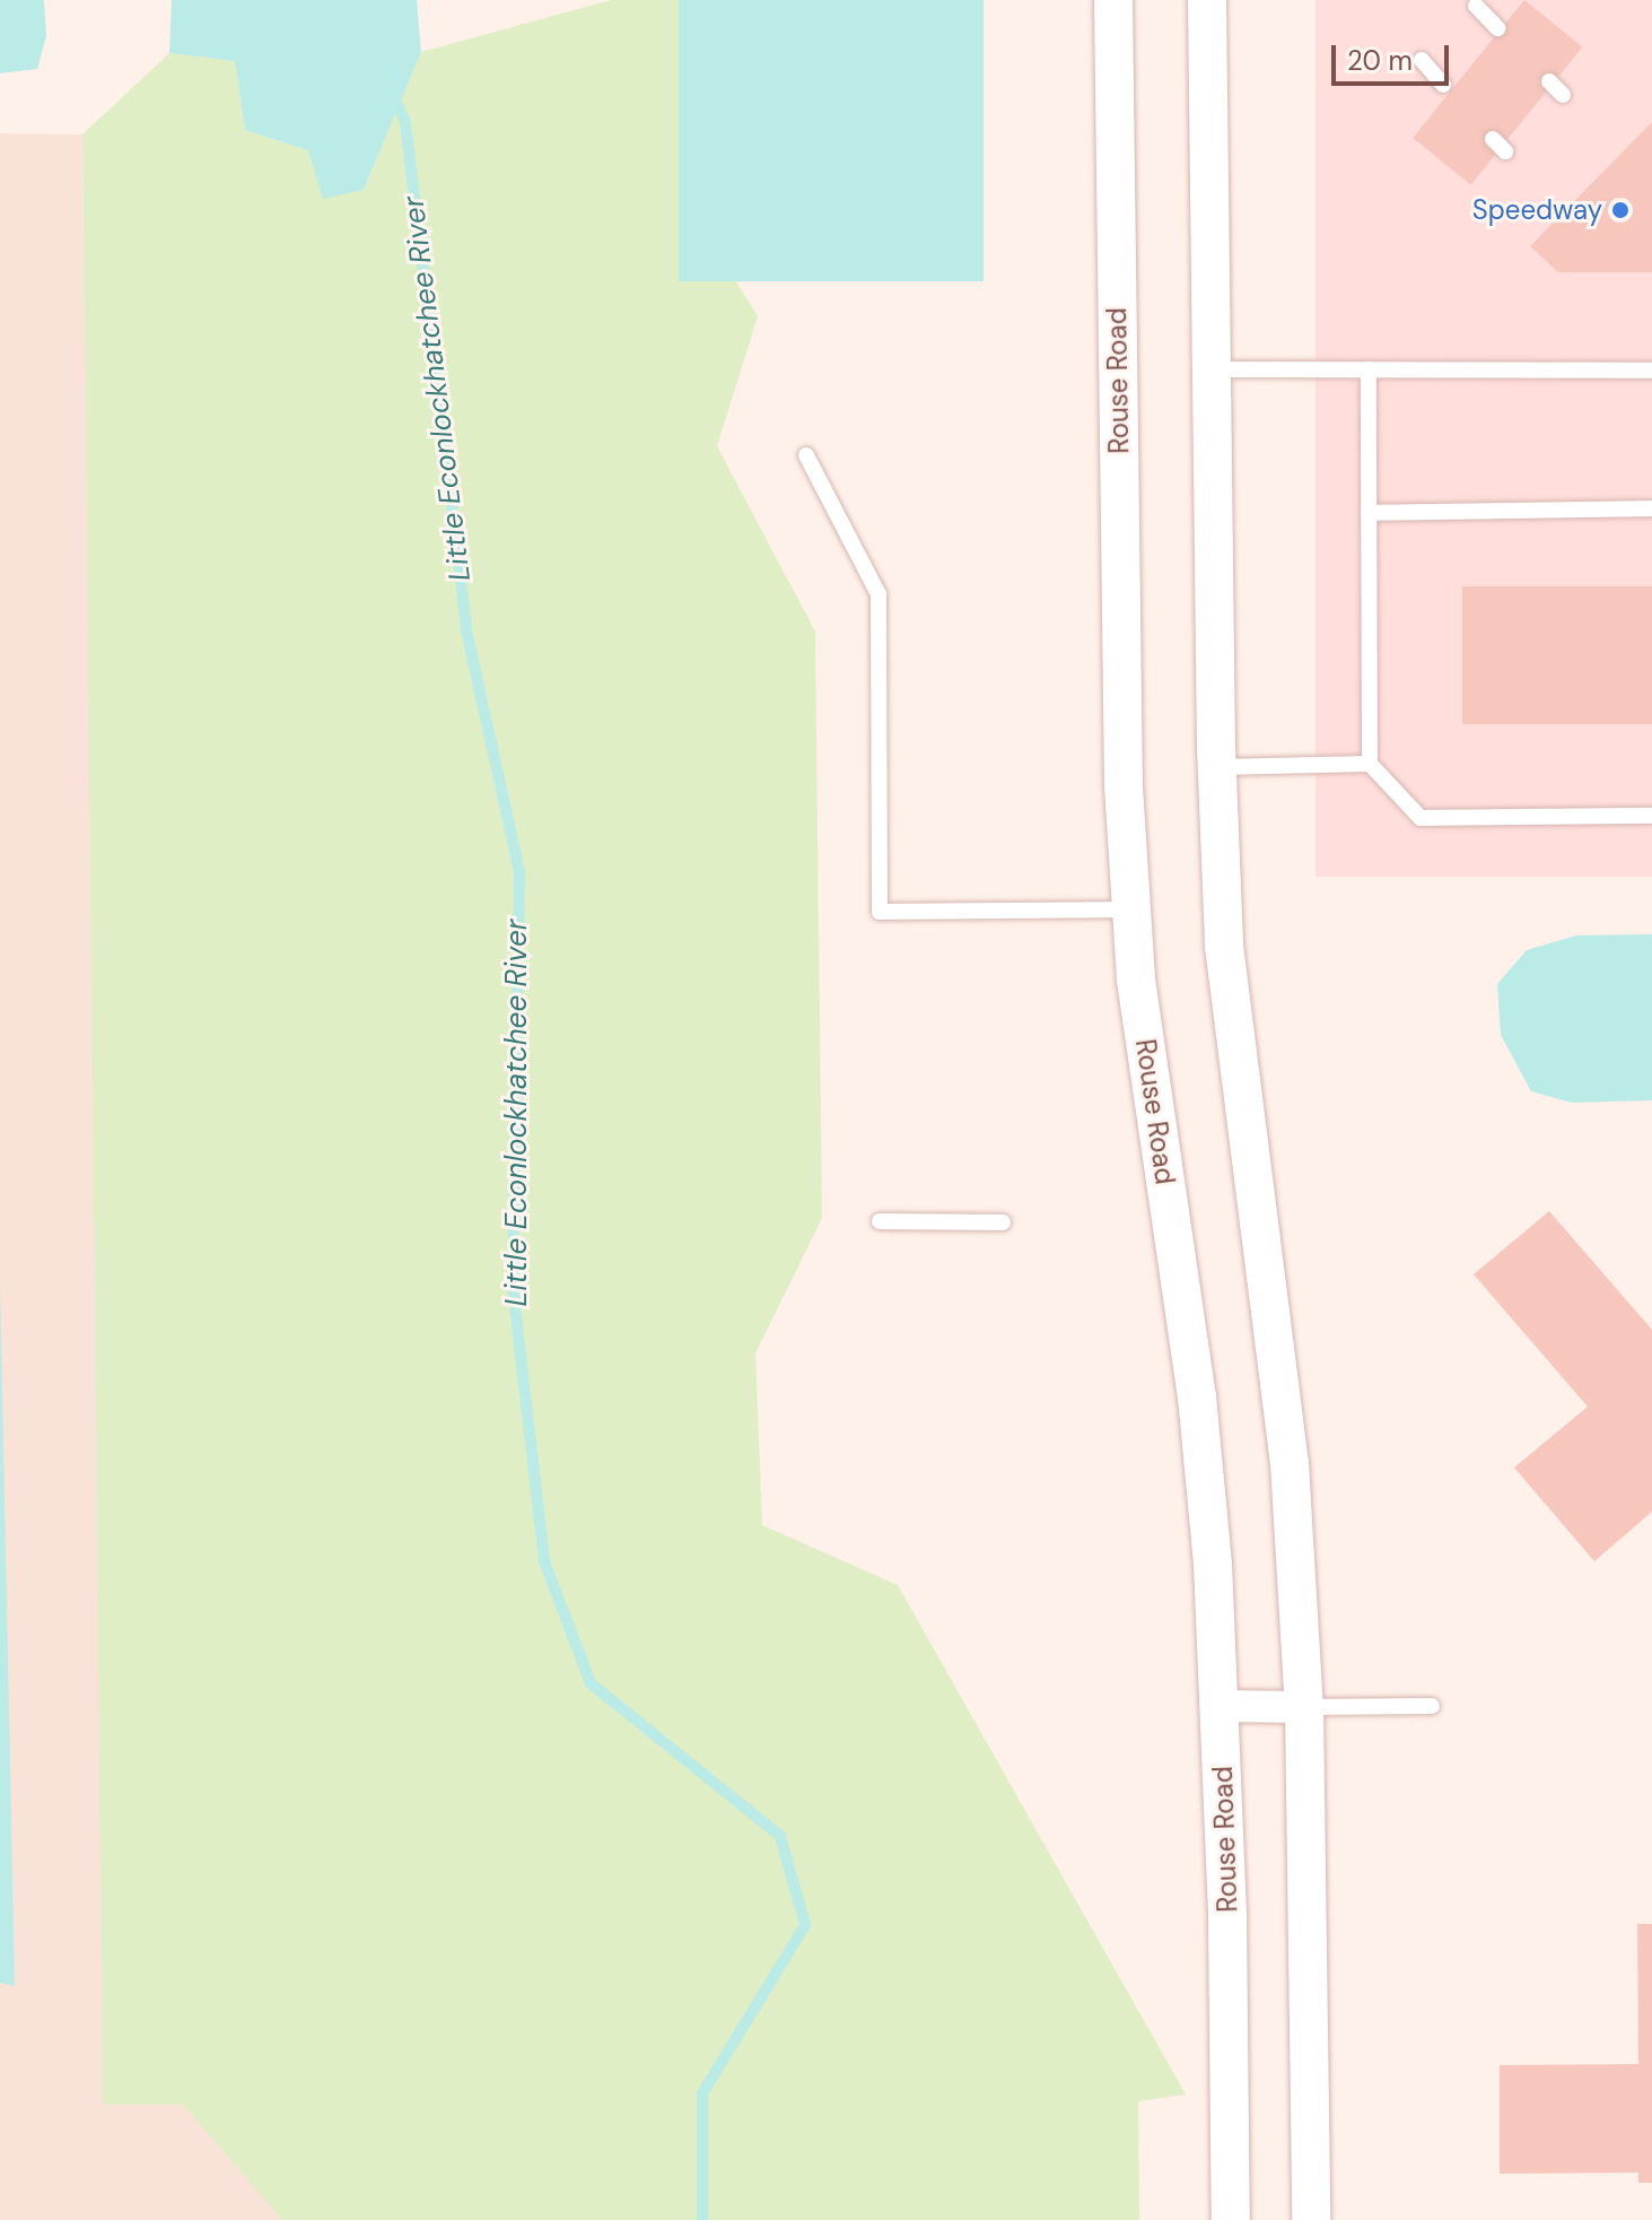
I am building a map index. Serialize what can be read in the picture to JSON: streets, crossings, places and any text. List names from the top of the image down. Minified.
{"streets":{"street":["Rouse Road"]},"water":["Little Econlockhatchee River"],"places":["Speedway"],"scale_bar":"20 m"}
